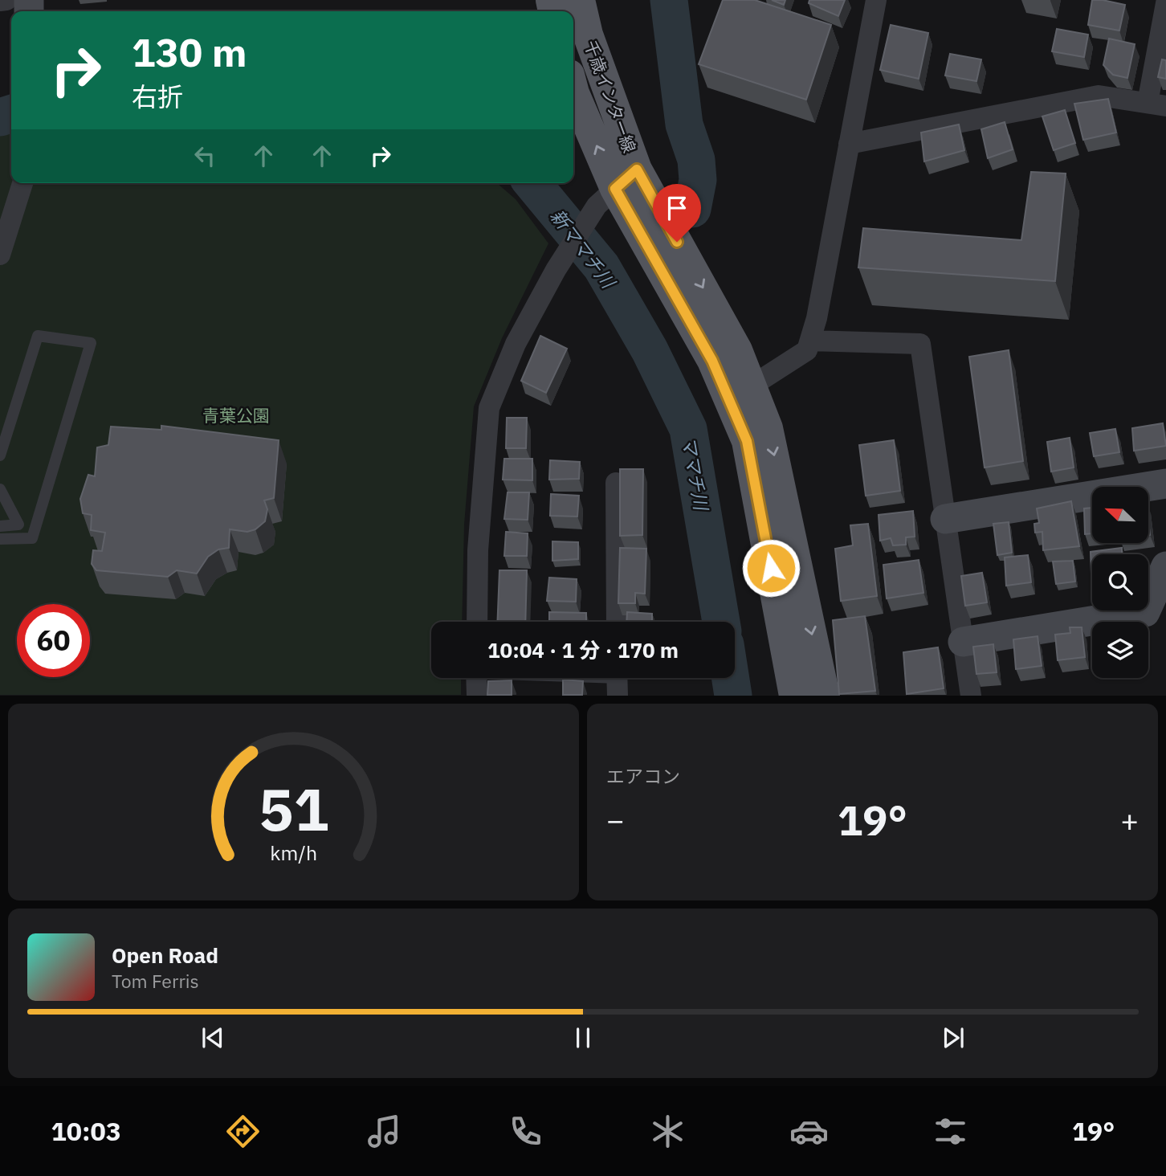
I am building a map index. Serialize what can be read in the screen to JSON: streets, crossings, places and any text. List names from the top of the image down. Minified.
{"streets":{"main road":["千歳インター線"]},"water":["新ママチ川","ママチ川"],"parks":["青葉公園"],"north":"top left","page":{"turn":["130 m","右折"],"limit":"60","trip":"10:04 · 1 分 · 170 m","tile":"エアコン","heat":["−","19°","+"],"song":["Open Road","Tom Ferris"],"tabs":["10:03","19°"],"gauge":["51","km/h"]}}
